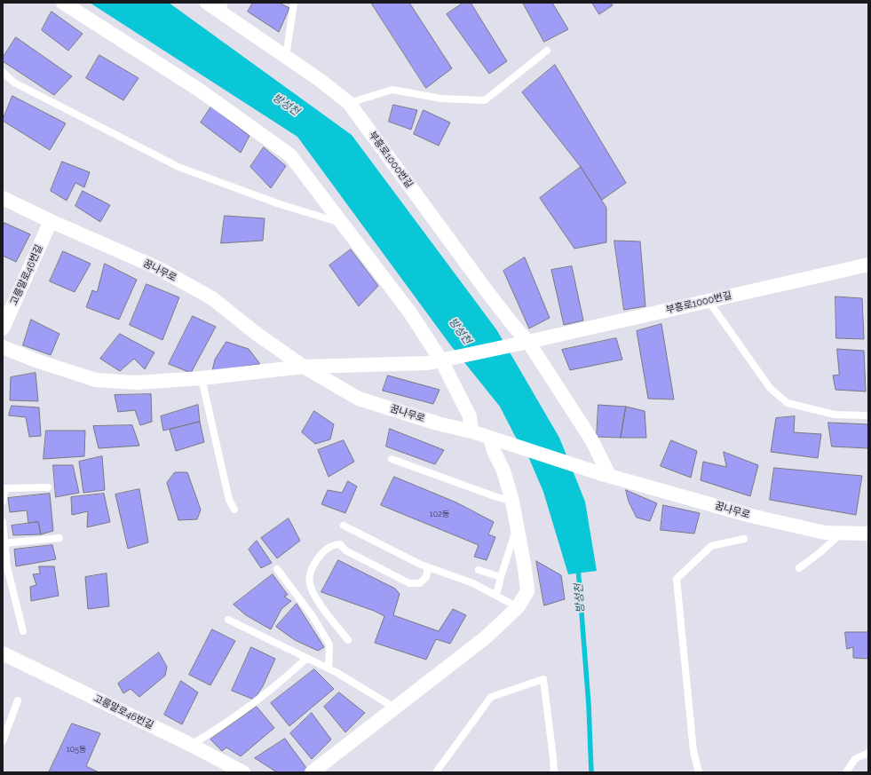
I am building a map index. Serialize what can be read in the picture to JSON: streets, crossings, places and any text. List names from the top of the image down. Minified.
{"streets":{"street":["부흥로1000번길","꿈나무로","고릉말로46번길"]},"crossings":[["꿈나무로","고릉말로46번길"]],"water":["방성천"],"house_numbers":["102동","105동"]}
